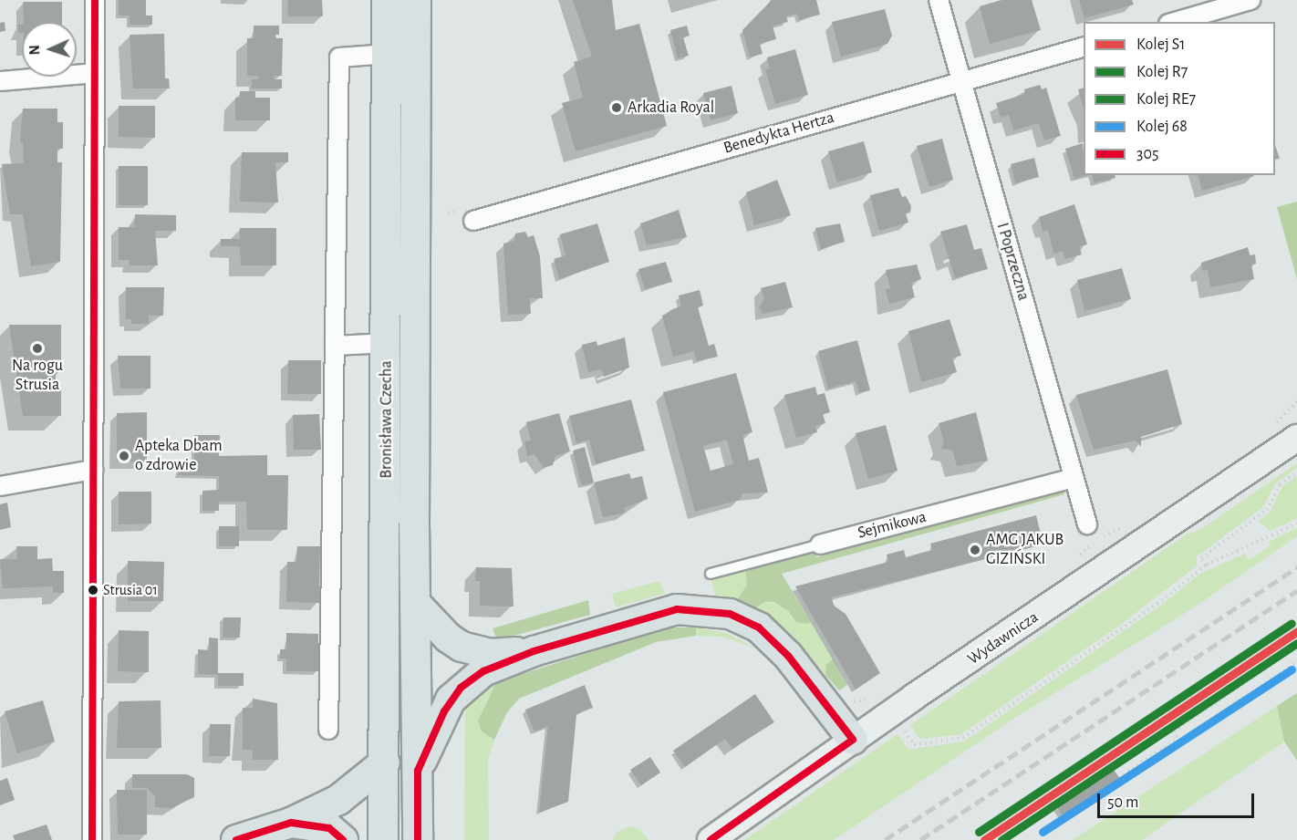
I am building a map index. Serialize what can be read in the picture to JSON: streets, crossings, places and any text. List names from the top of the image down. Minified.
{"streets":{"main road":["Bronisława Czecha","Wydawnicza"],"street":["Benedykta Hertza","I Poprzeczna","Sejmikowa"]},"crossings":[["Benedykta Hertza","I Poprzeczna"],["I Poprzeczna","Sejmikowa"]],"places":["Arkadia Royal","Na rogu Strusia","Apteka Dbam o zdrowie","AMG JAKUB GIZIŃSKI","Strusia 01"],"lines":["transit line 305","rail line RE7","rail line S1","rail line R7","rail line 68"],"legend":["Kolej S1","Kolej R7","Kolej RE7","Kolej 68","305"],"scale_bar":"50 m","north":"left"}
